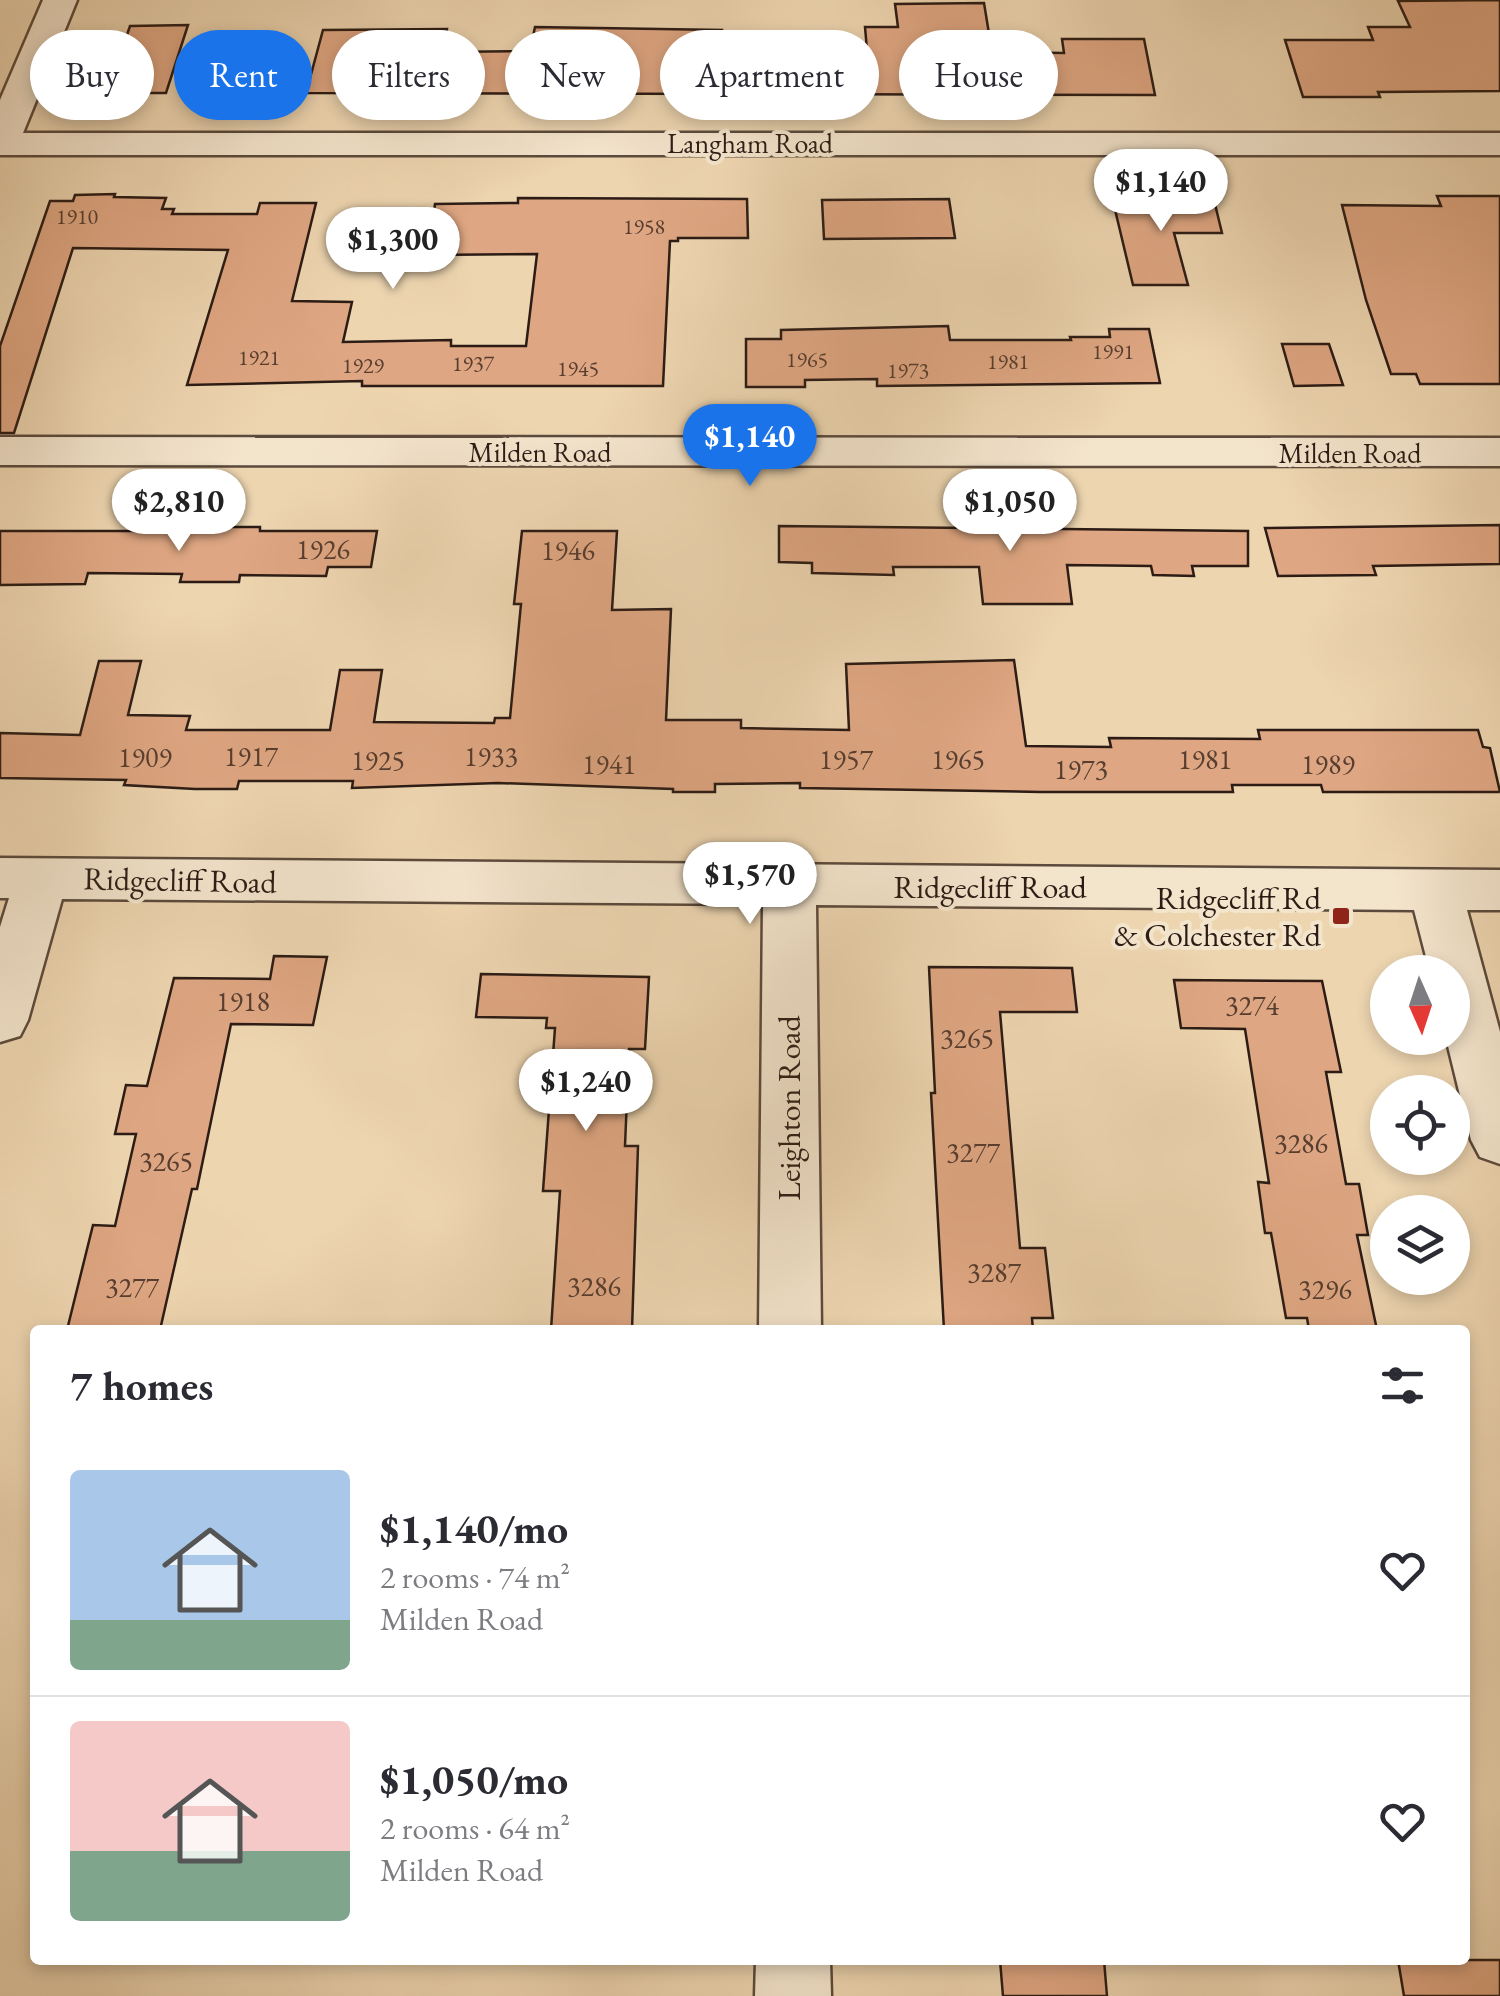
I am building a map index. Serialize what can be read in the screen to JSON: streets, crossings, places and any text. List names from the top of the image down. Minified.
{"streets":{"street":["Langham Road","Milden Road","Ridgecliff Road","Leighton Road"]},"crossings":[["Ridgecliff Road","Leighton Road"]],"places":{"transit":["Ridgecliff Rd & Colchester Rd"]},"house_numbers":["1910","1958","1991","1921","1965","1981","1937","1929","1945","1973","1926","1946","1917","1933","1909","1957","1965","1981","1925","1941","1989","1973","1918","3274","3265","3286","3277","3265","3287","3286","3277","3296"],"north":"bottom","page":{"chip":["Buy","Rent","Filters","New","Apartment","House"],"price":["$1,140","$1,300","$1,140","$2,810","$1,050","$1,570","$1,240"],"heading":"7 homes","list":[{"name":"$1,140/mo","note":"2 rooms · 74 m² · Milden Road"},{"name":"$1,050/mo","note":"2 rooms · 64 m² · Milden Road"}]}}
